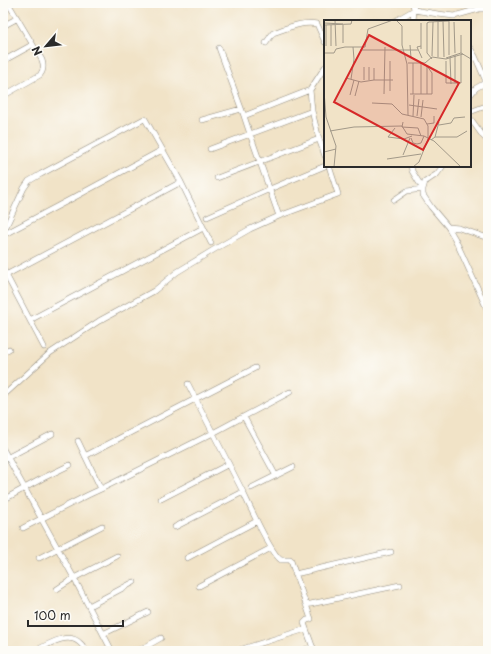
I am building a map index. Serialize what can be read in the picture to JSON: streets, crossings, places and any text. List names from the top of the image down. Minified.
{"scale_bar":"100 m","north":"bottom left"}
